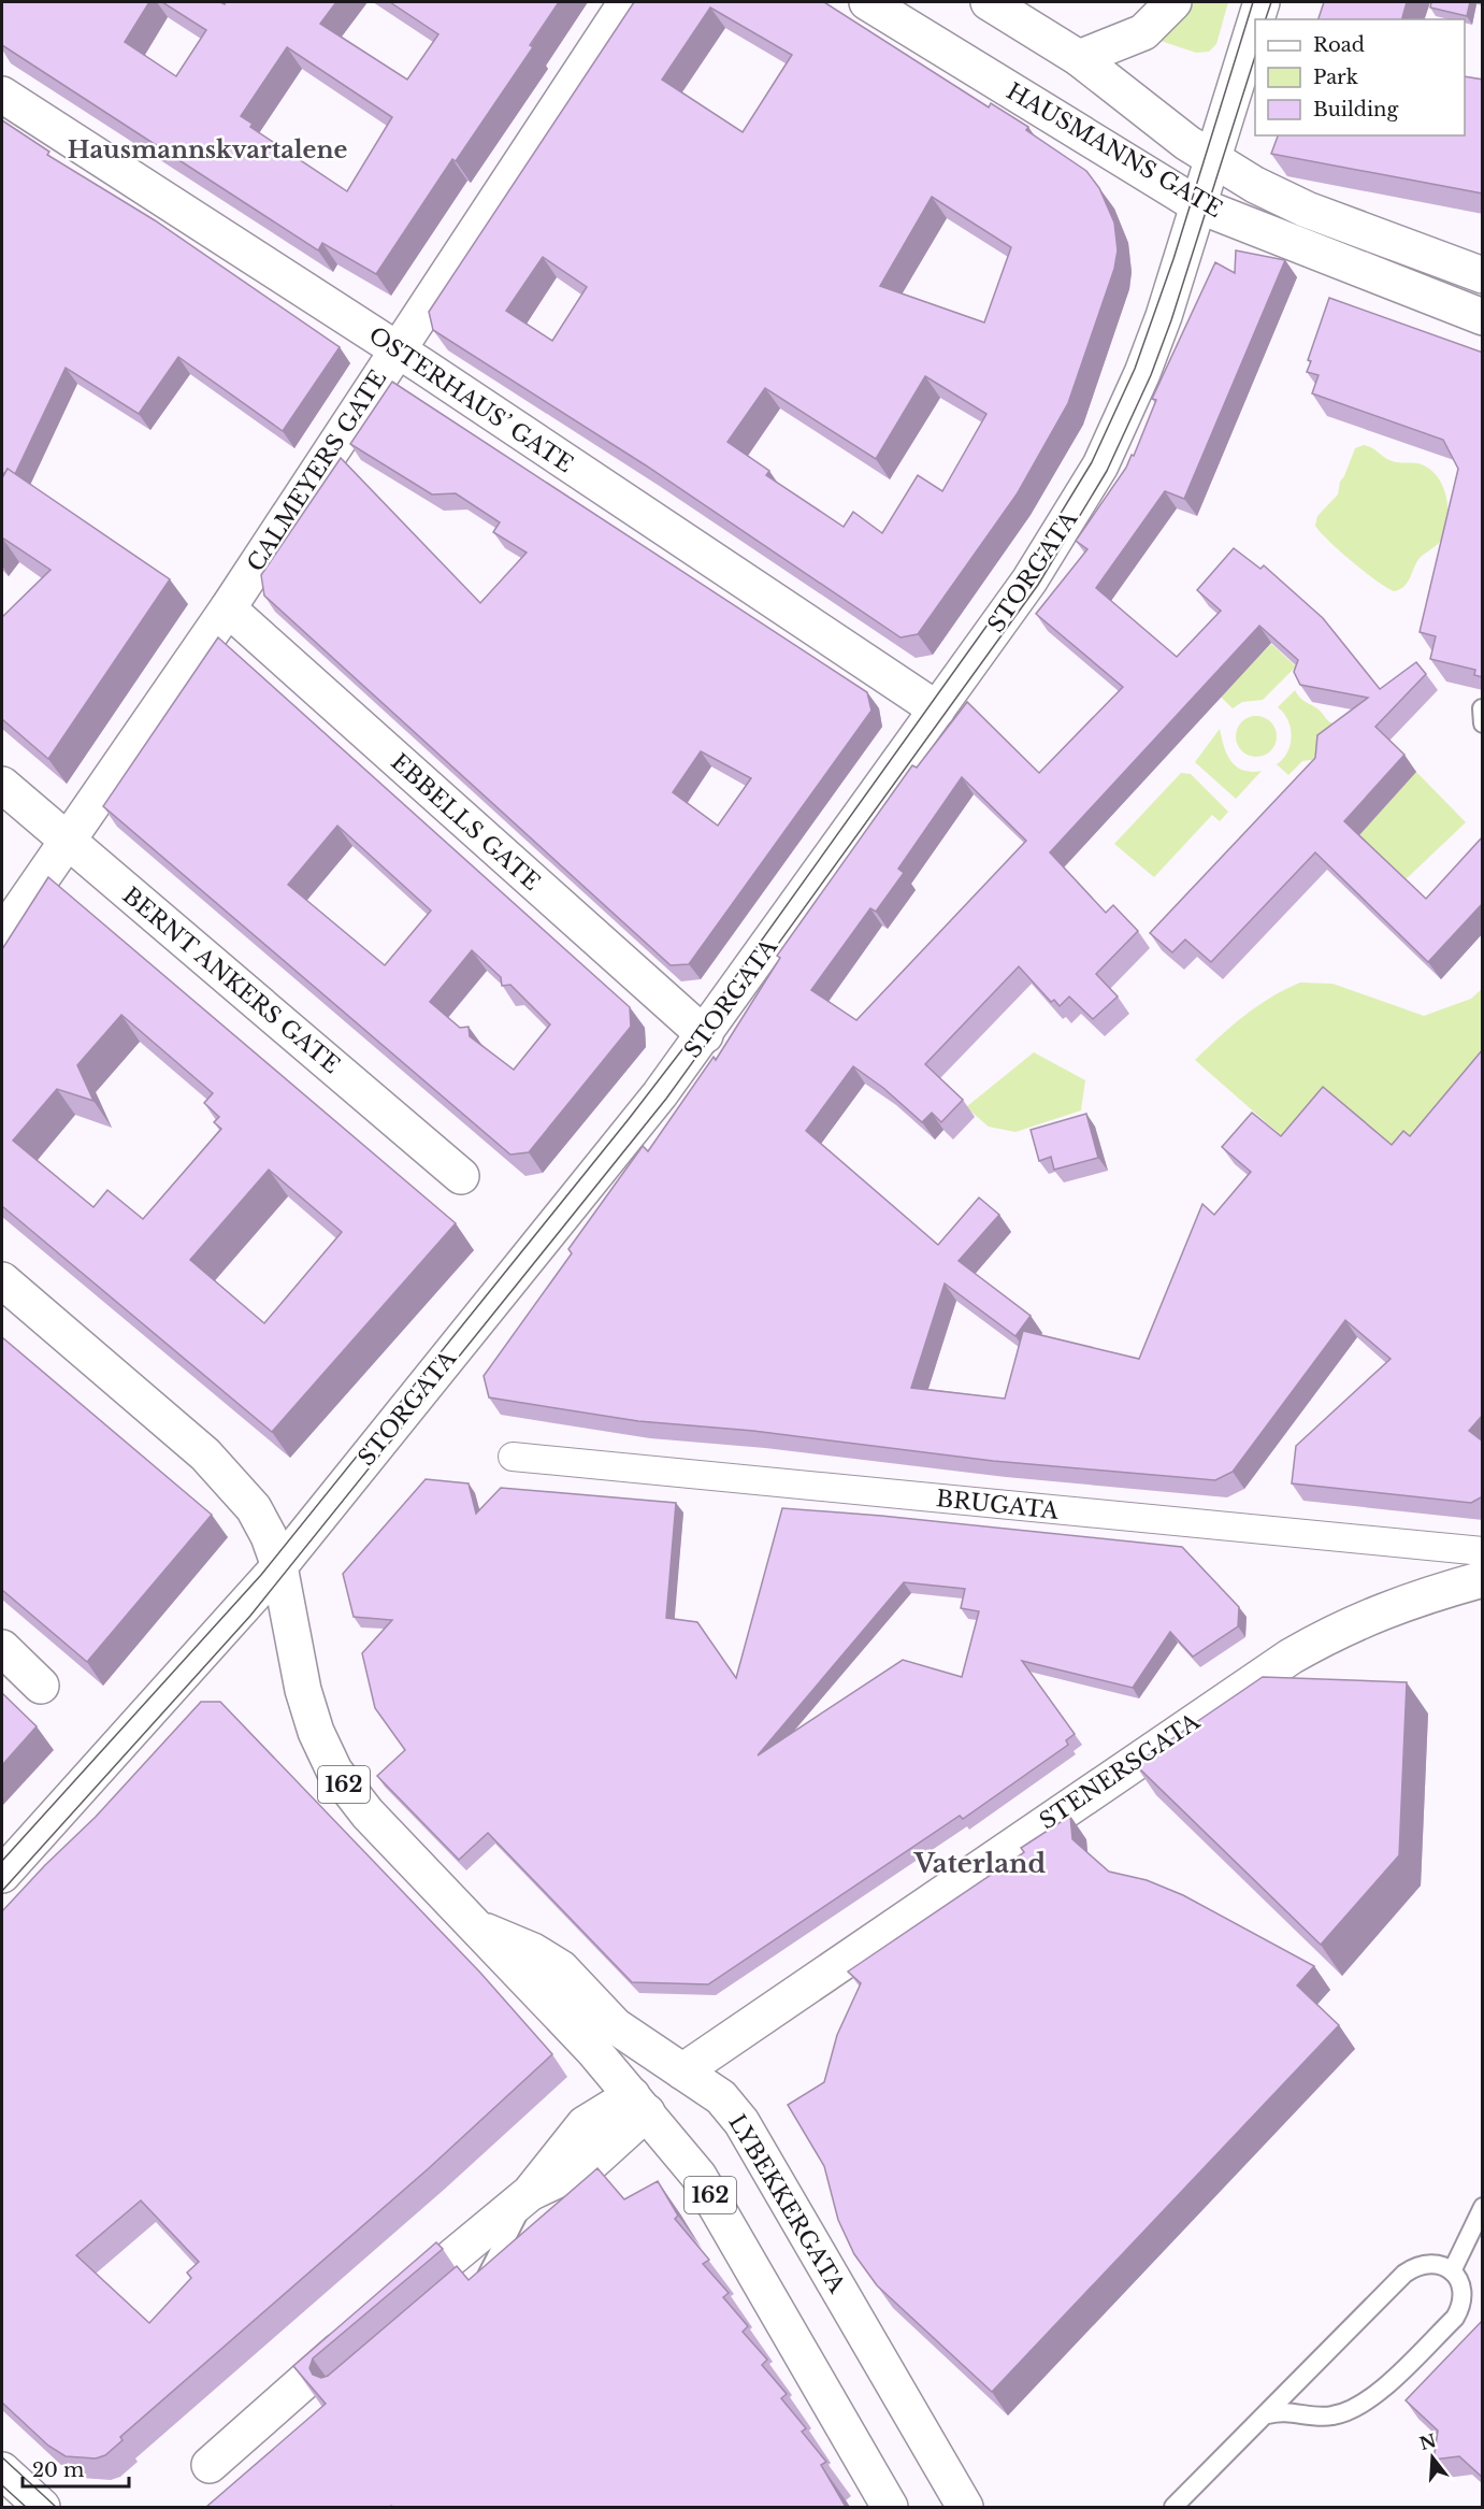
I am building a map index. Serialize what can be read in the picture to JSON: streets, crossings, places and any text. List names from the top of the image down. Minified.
{"streets":{"main road":["HAUSMANNS GATE","OSTERHAUS’ GATE","CALMEYERS GATE","STORGATA","EBBELLS GATE","BERNT ANKERS GATE","STENERSGATA","162","LYBEKKERGATA"],"street":["BRUGATA"]},"crossings":[["HAUSMANNS GATE","STORGATA"],["OSTERHAUS’ GATE","CALMEYERS GATE"],["OSTERHAUS’ GATE","STORGATA"],["CALMEYERS GATE","EBBELLS GATE"],["CALMEYERS GATE","BERNT ANKERS GATE"],["STORGATA","EBBELLS GATE"],["STORGATA","162"],["STORGATA","LYBEKKERGATA"],["STENERSGATA","LYBEKKERGATA"],["162","LYBEKKERGATA"]],"districts":["Hausmannskvartalene","Vaterland"],"legend":["Road","Park","Building"],"scale_bar":"20 m","north":"top"}
